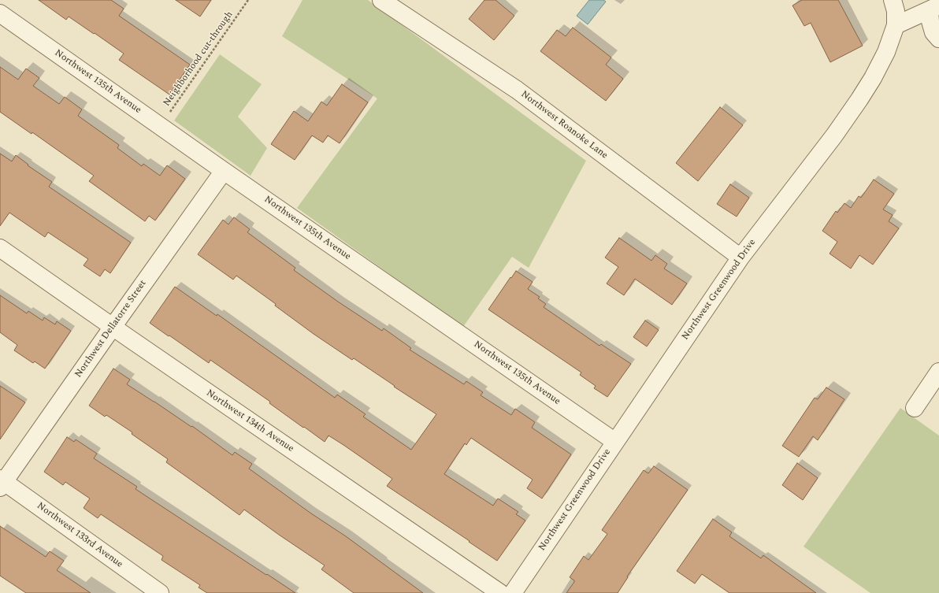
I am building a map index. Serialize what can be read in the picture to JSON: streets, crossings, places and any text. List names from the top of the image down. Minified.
{"streets":{"street":["Northwest 135th Avenue","Northwest Roanoke Lane","Northwest Greenwood Drive","Northwest Dellatorre Street","Northwest 134th Avenue","Northwest 133rd Avenue"],"path":["Neighborhood cut-through"]},"crossings":[["Neighborhood cut-through","Northwest 135th Avenue"],["Northwest 135th Avenue","Northwest Greenwood Drive"],["Northwest 135th Avenue","Northwest Dellatorre Street"],["Northwest Roanoke Lane","Northwest Greenwood Drive"],["Northwest Dellatorre Street","Northwest 134th Avenue"],["Northwest Dellatorre Street","Northwest 133rd Avenue"]]}
